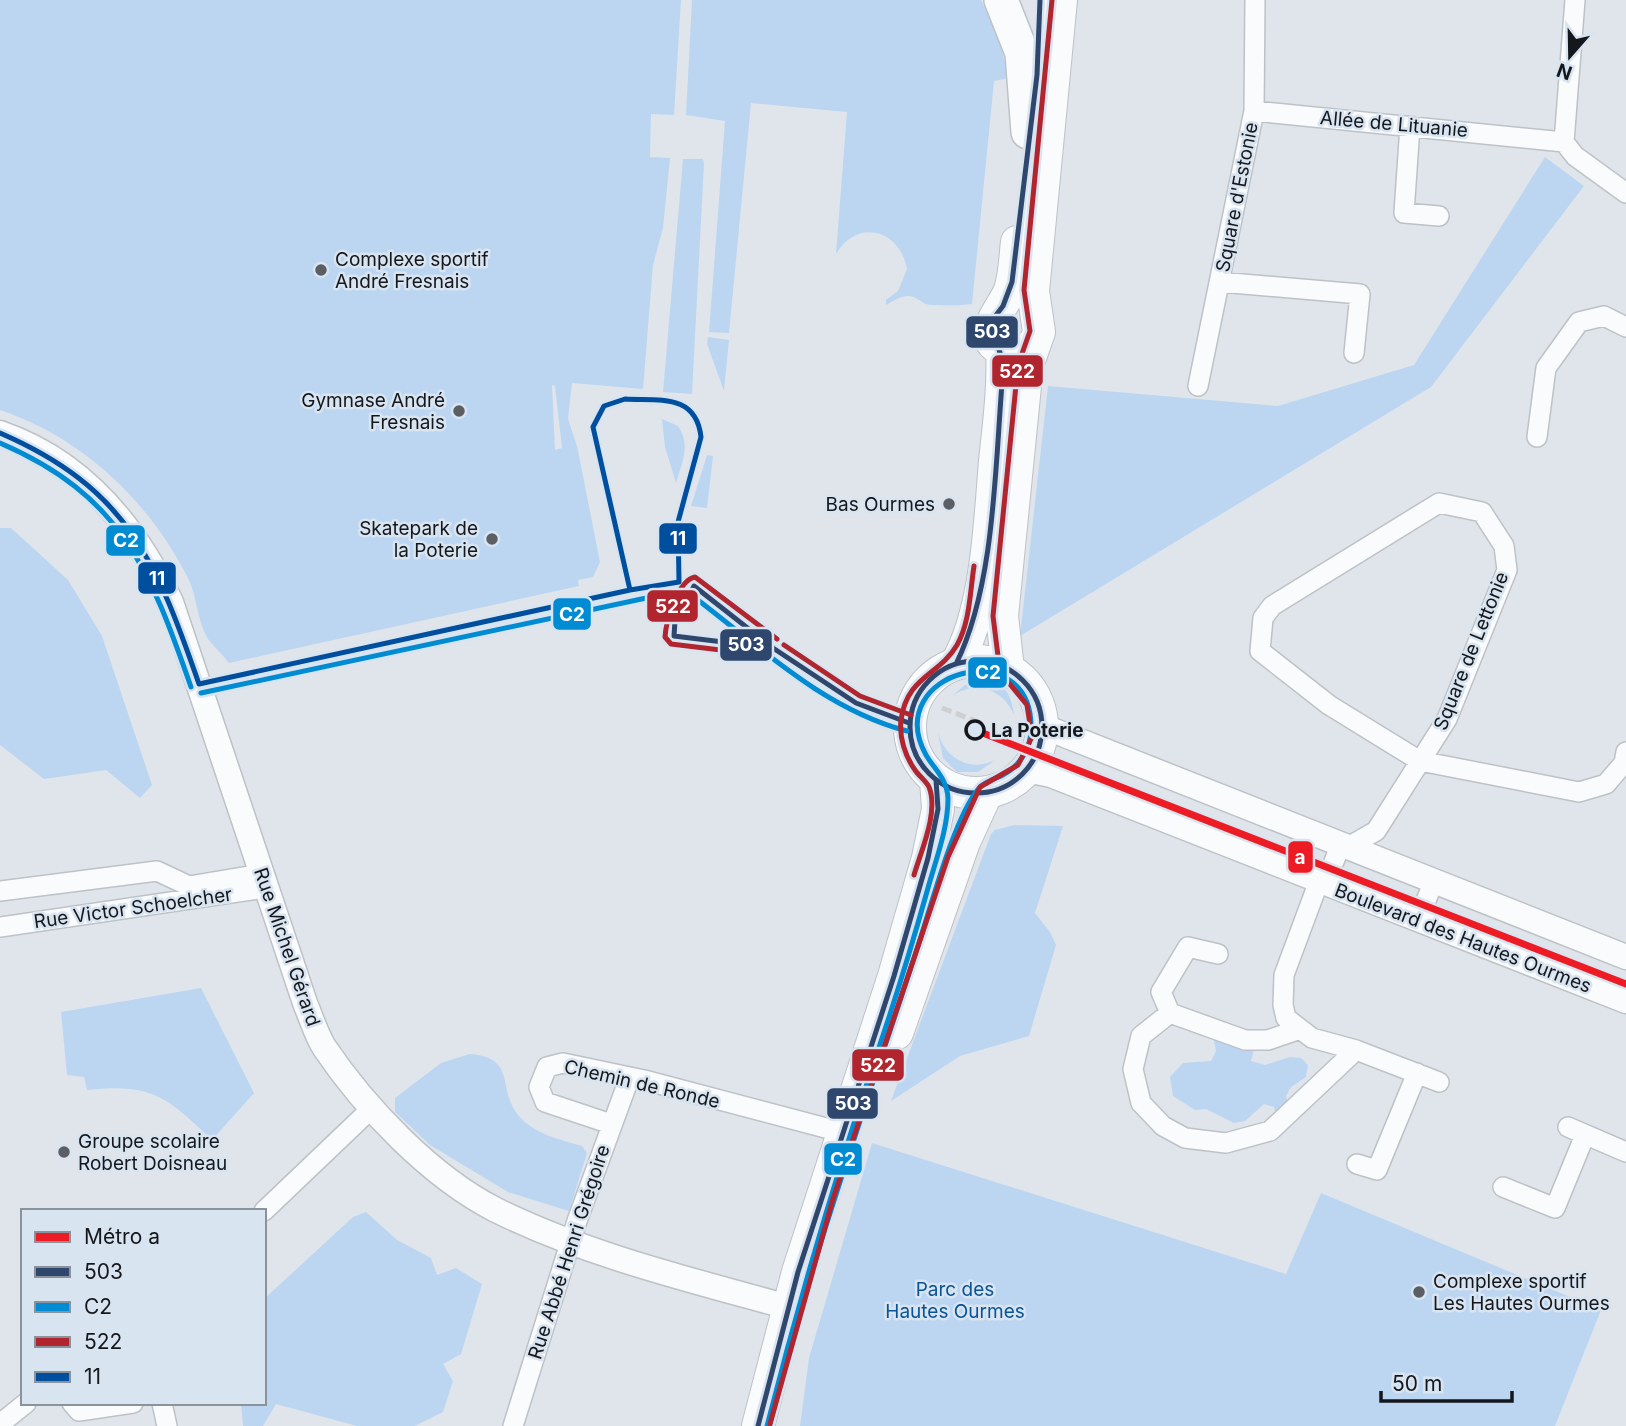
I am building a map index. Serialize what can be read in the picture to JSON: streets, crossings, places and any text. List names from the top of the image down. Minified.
{"streets":{"street":["Allée de Lituanie","Square d'Estonie","Square de Lettonie","Rue Victor Schoelcher","Boulevard des Hautes Ourmes","Rue Michel Gérard","Chemin de Ronde","Rue Abbé Henri Grégoire"]},"crossings":[["Allée de Lituanie","Square d'Estonie"],["Rue Victor Schoelcher","Rue Michel Gérard"],["Rue Michel Gérard","Rue Abbé Henri Grégoire"],["Chemin de Ronde","Rue Abbé Henri Grégoire"]],"parks":["Parc des Hautes Ourmes"],"places":["Complexe sportif André Fresnais","Gymnase André Fresnais","Bas Ourmes","Skatepark de la Poterie","La Poterie","Groupe scolaire Robert Doisneau","Complexe sportif Les Hautes Ourmes"],"lines":["transit line 503","transit line 522","transit line 11","transit line C2","metro line a"],"legend":["Métro a","503","C2","522","11"],"scale_bar":"50 m","north":"bottom"}
